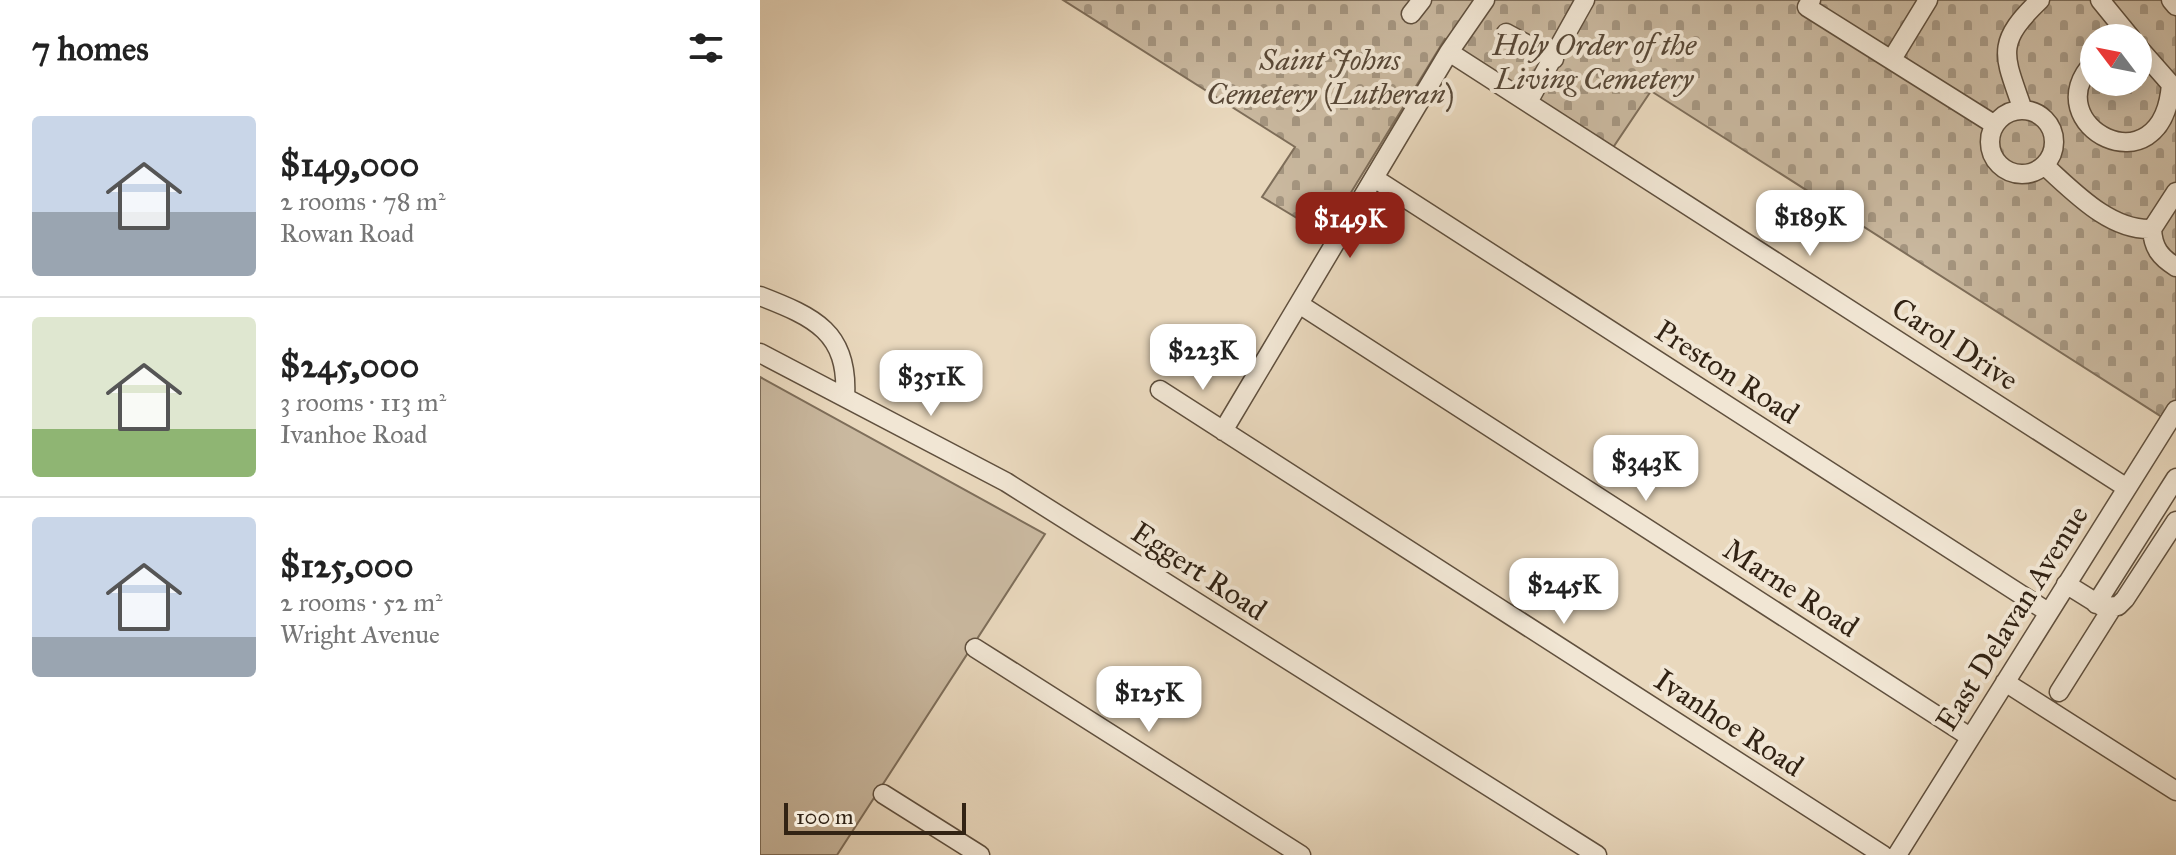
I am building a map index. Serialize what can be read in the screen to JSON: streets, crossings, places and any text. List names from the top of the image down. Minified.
{"streets":{"street":["Carol Drive","Preston Road","Eggert Road","Marne Road","East Delavan Avenue","Ivanhoe Road"]},"crossings":[["Carol Drive","East Delavan Avenue"],["Preston Road","East Delavan Avenue"],["Marne Road","East Delavan Avenue"]],"parks":["Holy Order of the Living Cemetery","Saint Johns Cemetery (Lutheran)"],"scale_bar":"100 m","north":"top left","page":{"heading":"7 homes","list":[{"name":"$149,000","note":"2 rooms · 78 m² · Rowan Road"},{"name":"$245,000","note":"3 rooms · 113 m² · Ivanhoe Road"},{"name":"$125,000","note":"2 rooms · 52 m² · Wright Avenue"}],"price":["$189K","$149K","$223K","$351K","$343K","$245K","$125K"],"scale":"100 m"}}
